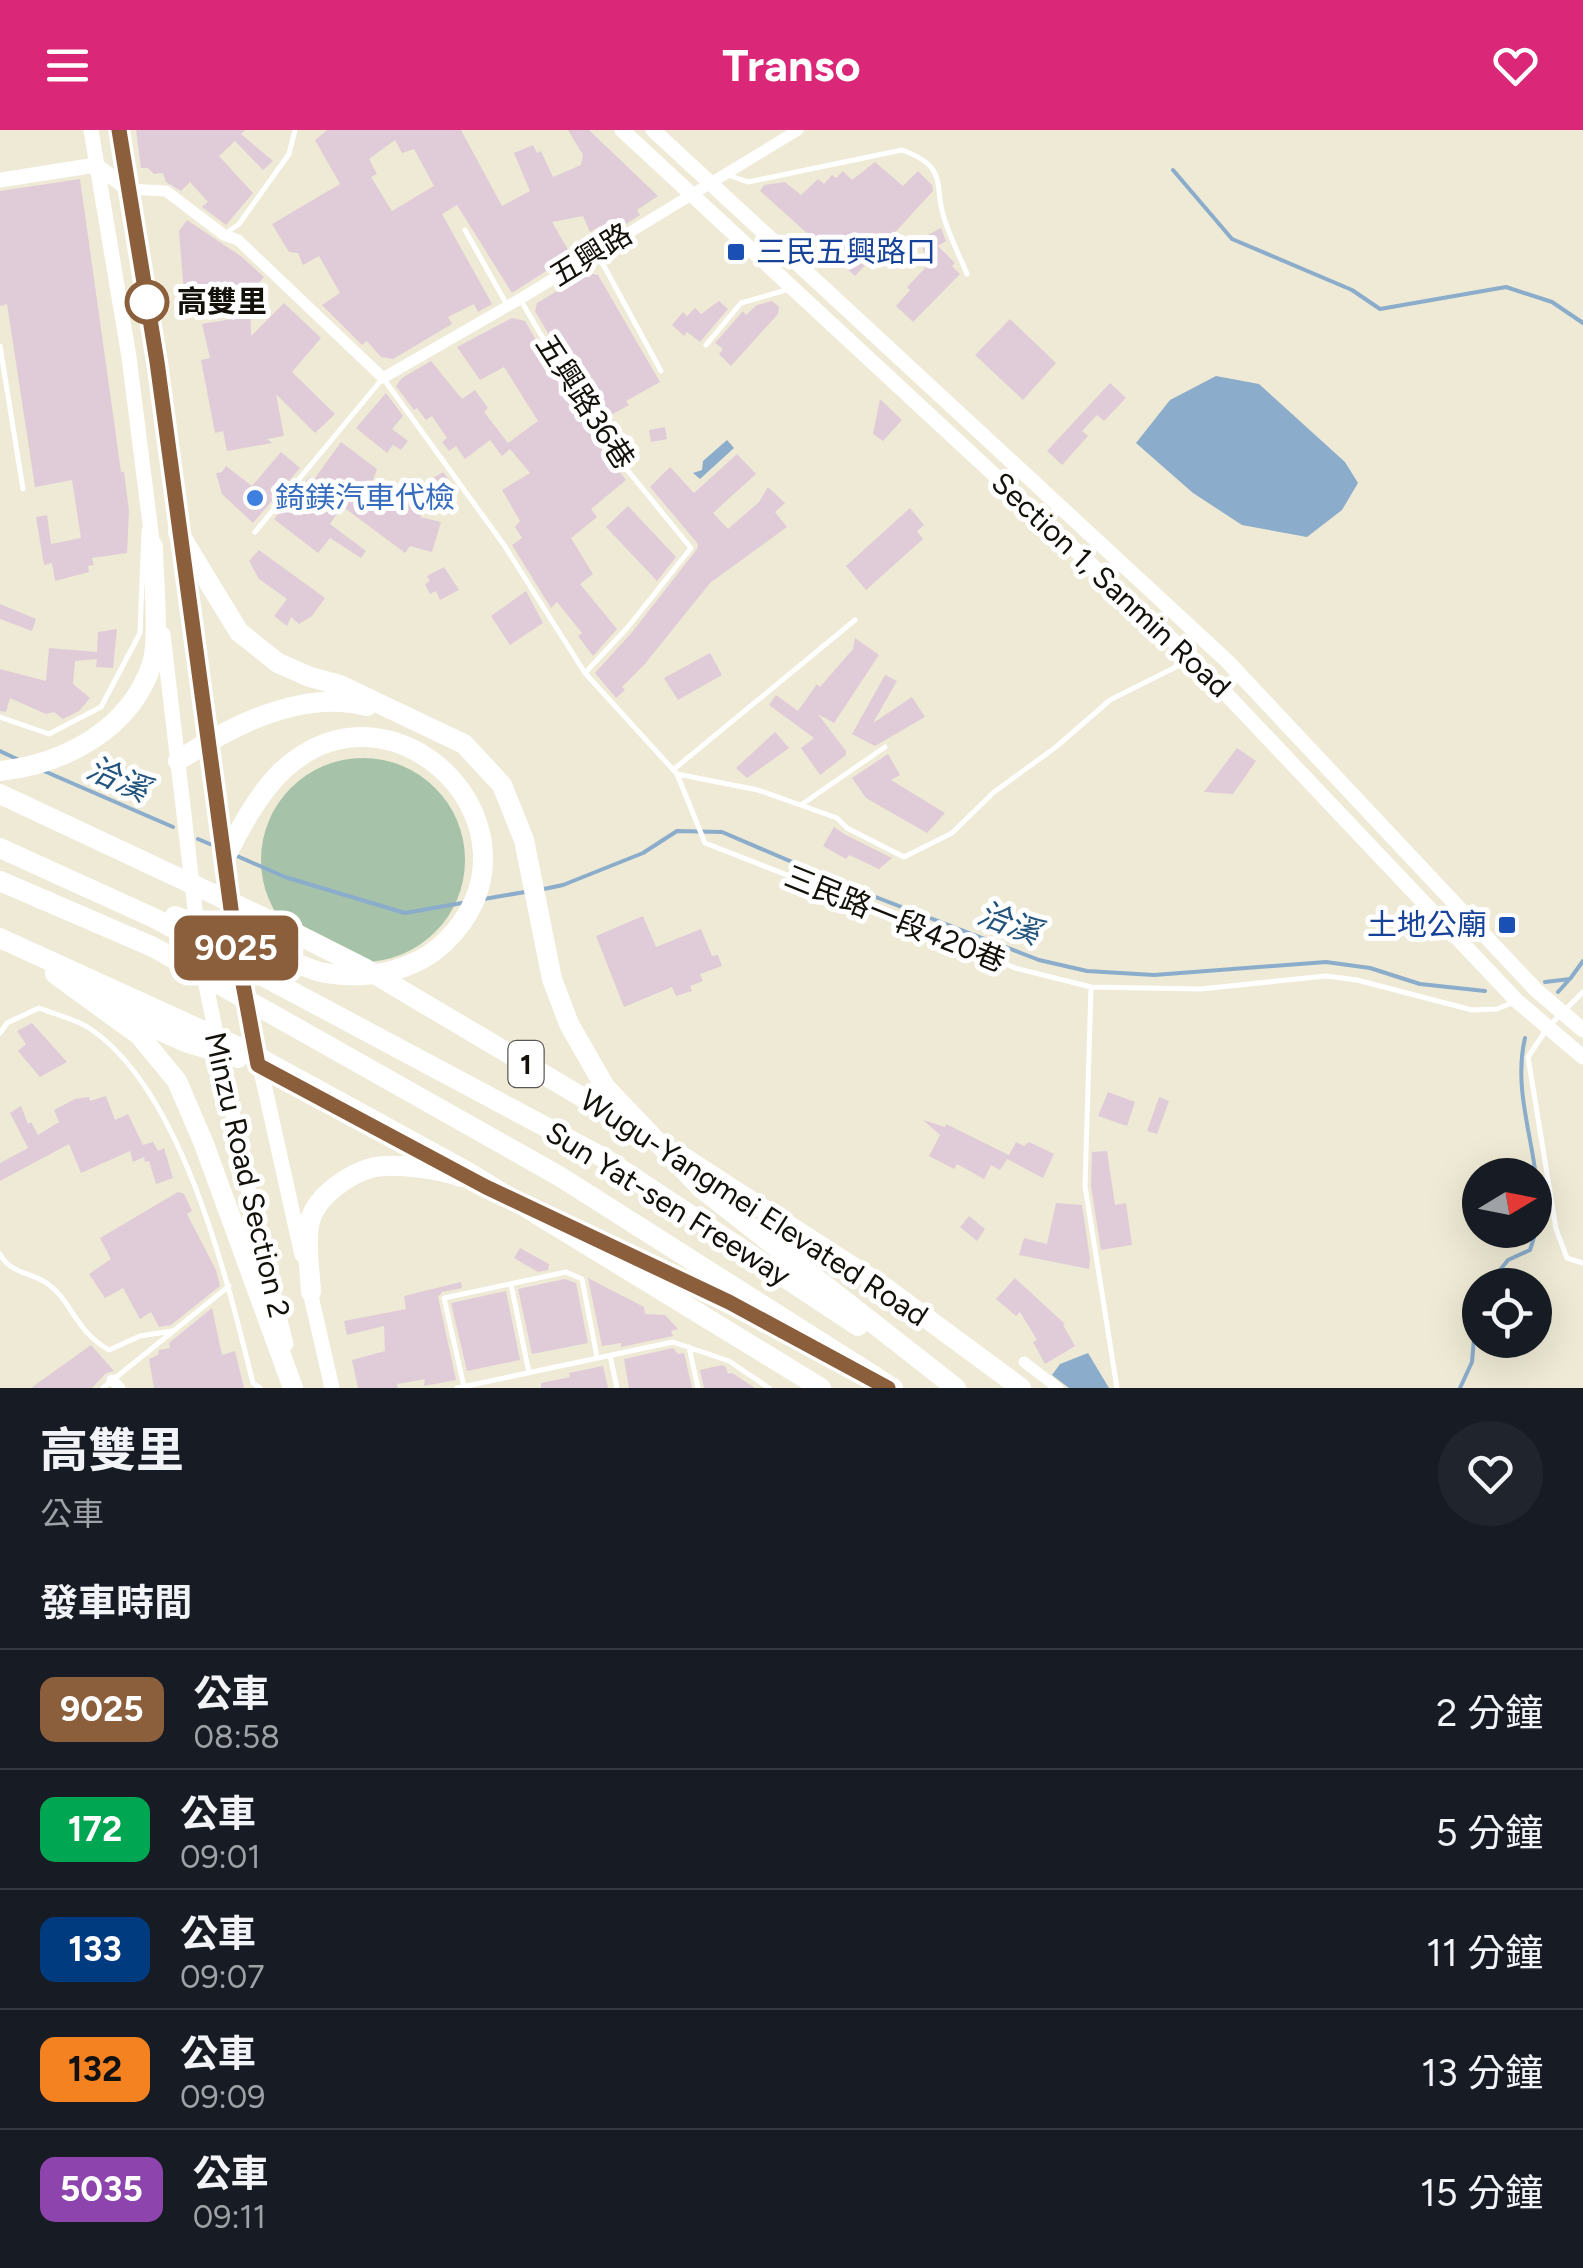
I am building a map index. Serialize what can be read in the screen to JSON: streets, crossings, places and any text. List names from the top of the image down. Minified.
{"streets":{"highway":["1","Sun Yat-sen Freeway","Wugu-Yangmei Elevated Road"],"street":["五興路","Section 1, Sanmin Road","Minzu Road Section 2"],"lane":["五興路36巷","三民路一段420巷"]},"crossings":[["五興路","五興路36巷"],["五興路","Section 1, Sanmin Road"],["五興路","三民路一段420巷"],["五興路36巷","三民路一段420巷"],["Section 1, Sanmin Road","三民路一段420巷"]],"water":["洽溪"],"places":{"transit":["三民五興路口","土地公廟"],"other":["高雙里","錡鎂汽車代檢"]},"lines":["bus line 9025"],"north":"right","page":{"header":"Transo","on_map":"9025","heading":[["高雙里","公車"],"發車時間"],"list":[{"mark":"9025","name":"公車","note":"08:58","value":"2 分鐘"},{"mark":"172","name":"公車","note":"09:01","value":"5 分鐘"},{"mark":"133","name":"公車","note":"09:07","value":"11 分鐘"},{"mark":"132","name":"公車","note":"09:09","value":"13 分鐘"},{"mark":"5035","name":"公車","note":"09:11","value":"15 分鐘"}]}}
